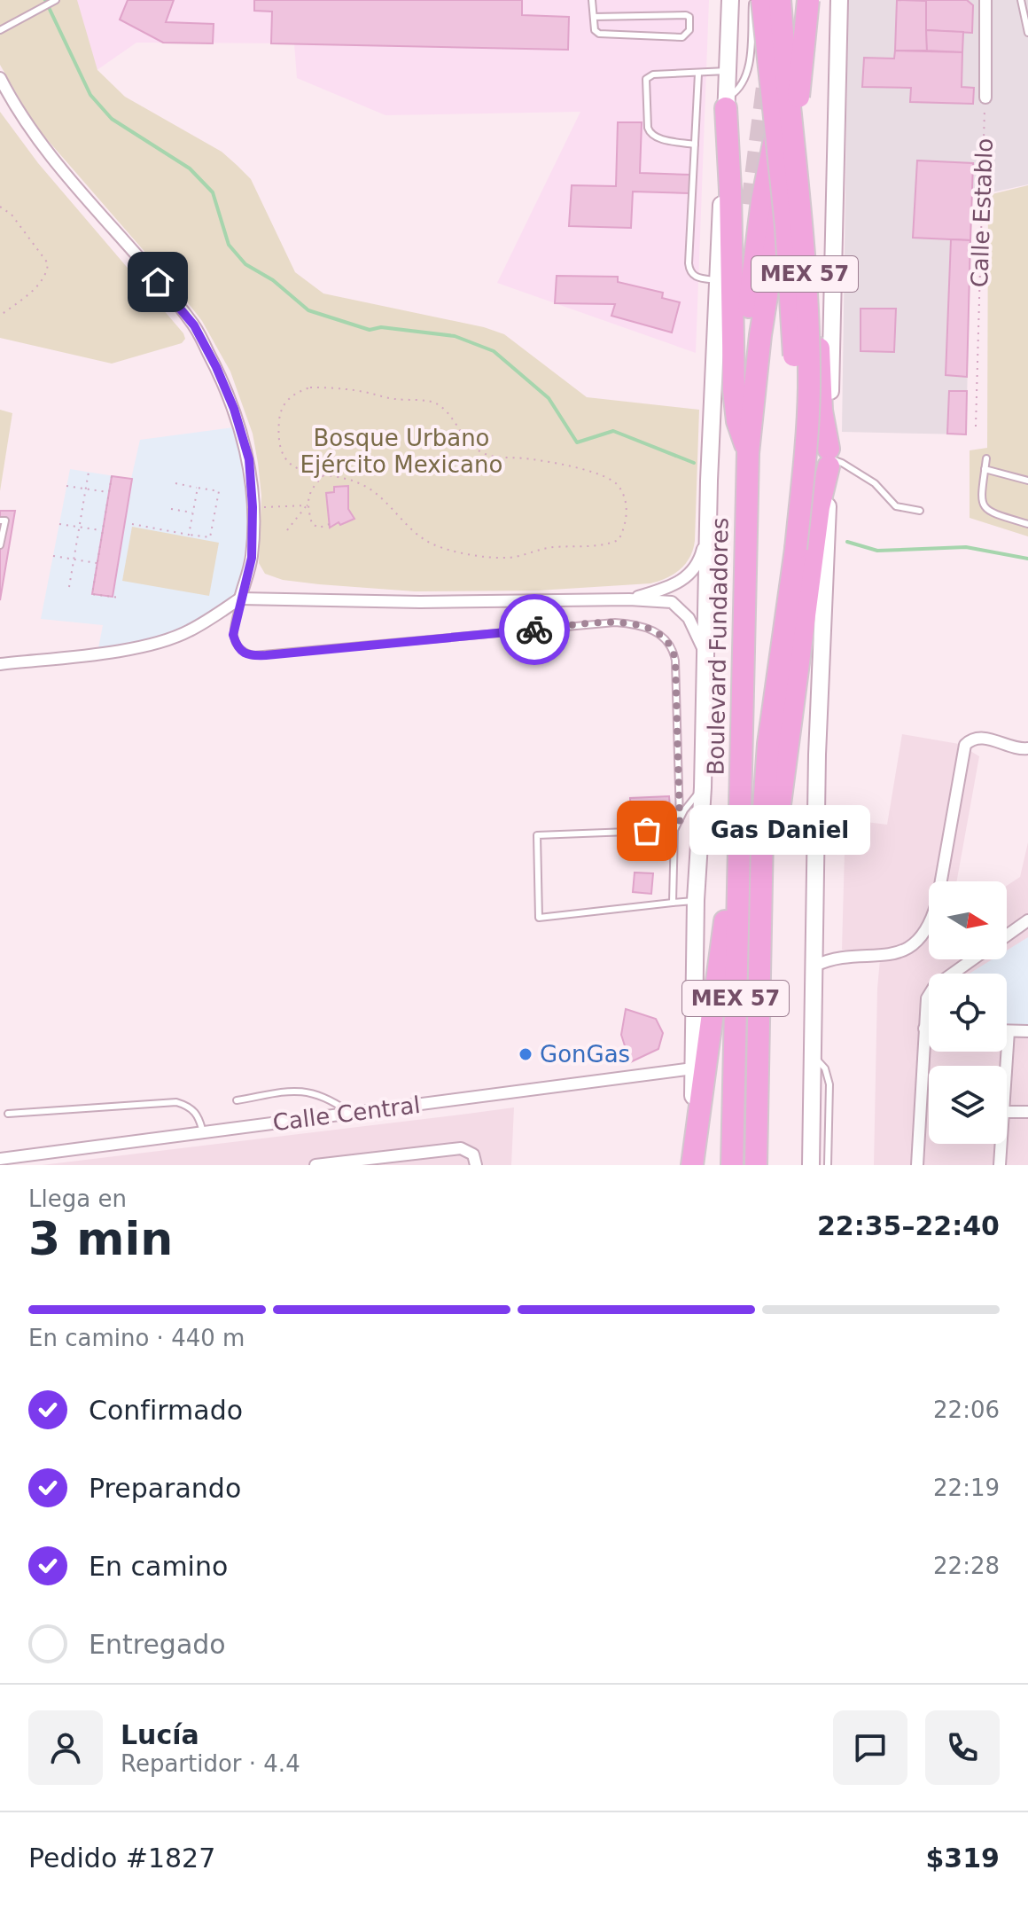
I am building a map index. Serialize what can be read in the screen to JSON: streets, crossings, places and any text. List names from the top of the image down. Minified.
{"streets":{"highway":["MEX 57","Boulevard Fundadores"],"street":["Calle Central"],"path":["Calle Establo"]},"parks":["Bosque Urbano Ejército Mexicano"],"places":["Gas Daniel","GonGas"],"north":"right","page":{"bubble":"Gas Daniel","heading":["3 min","Llega en","22:35–22:40"],"panel":["Lucía","Repartidor · 4.4","Pedido #1827","$319"],"bar":"En camino · 440 m","list":[["Confirmado","22:06"],["Preparando","22:19"],["En camino","22:28"],"Entregado"]}}
